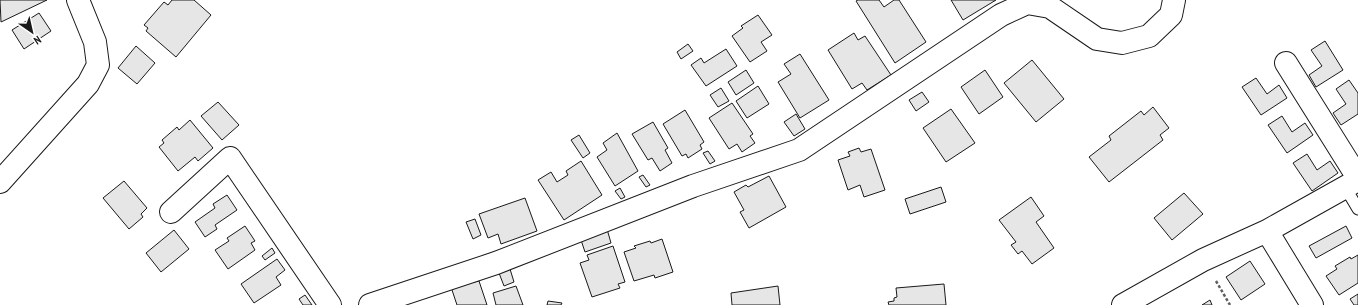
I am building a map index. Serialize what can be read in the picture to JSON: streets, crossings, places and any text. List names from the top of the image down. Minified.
{"north":"bottom right"}
